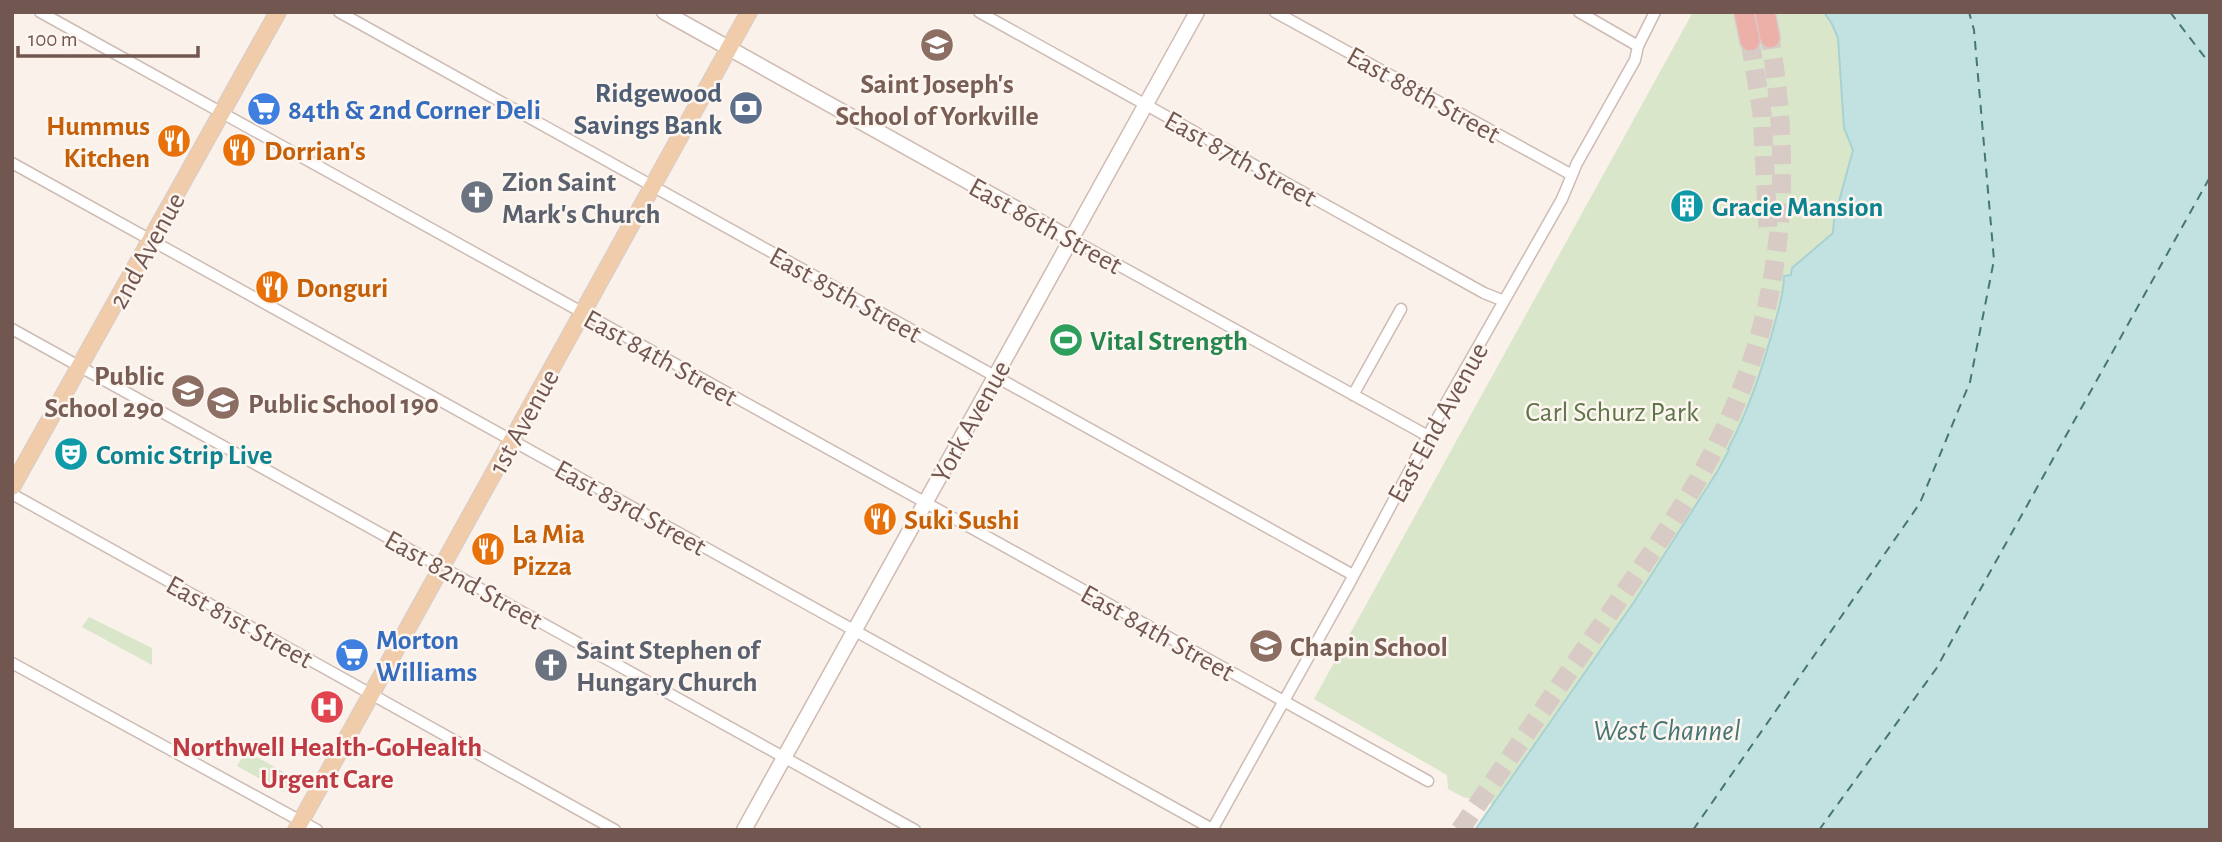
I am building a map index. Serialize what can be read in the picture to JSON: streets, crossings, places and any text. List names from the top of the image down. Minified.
{"streets":{"main road":["East 86th Street","2nd Avenue","1st Avenue","York Avenue"],"street":["East 88th Street","East 87th Street","East 85th Street","East 84th Street","East End Avenue","East 83rd Street","East 82nd Street","East 81st Street"]},"crossings":[["East 88th Street","East End Avenue"],["East 87th Street","York Avenue"],["East 87th Street","East End Avenue"],["East 86th Street","1st Avenue"],["East 86th Street","York Avenue"],["East 86th Street","East End Avenue"],["2nd Avenue","East 84th Street"],["2nd Avenue","East 83rd Street"],["2nd Avenue","East 82nd Street"],["East 85th Street","1st Avenue"],["East 85th Street","York Avenue"],["East 85th Street","East End Avenue"],["East 84th Street","1st Avenue"],["East 84th Street","York Avenue"],["East 84th Street","East End Avenue"],["1st Avenue","East 83rd Street"],["1st Avenue","East 82nd Street"],["1st Avenue","East 81st Street"],["York Avenue","East 83rd Street"],["York Avenue","East 82nd Street"],["East End Avenue","East 83rd Street"]],"water":["West Channel"],"parks":["Carl Schurz Park"],"places":{"school or university":["Saint Joseph's School of Yorkville","Public School 290","Public School 190","Chapin School"],"bank":["Ridgewood Savings Bank"],"supermarket":["84th & 2nd Corner Deli","Morton Williams"],"restaurant":["Hummus Kitchen","Dorrian's","Donguri","Suki Sushi","La Mia Pizza"],"church":["Zion Saint Mark's Church","Saint Stephen of Hungary Church"],"building":["Gracie Mansion"],"sports":["Vital Strength"],"theatre":["Comic Strip Live"],"hospital":["Northwell Health-GoHealth Urgent Care"]},"scale_bar":"100 m"}
